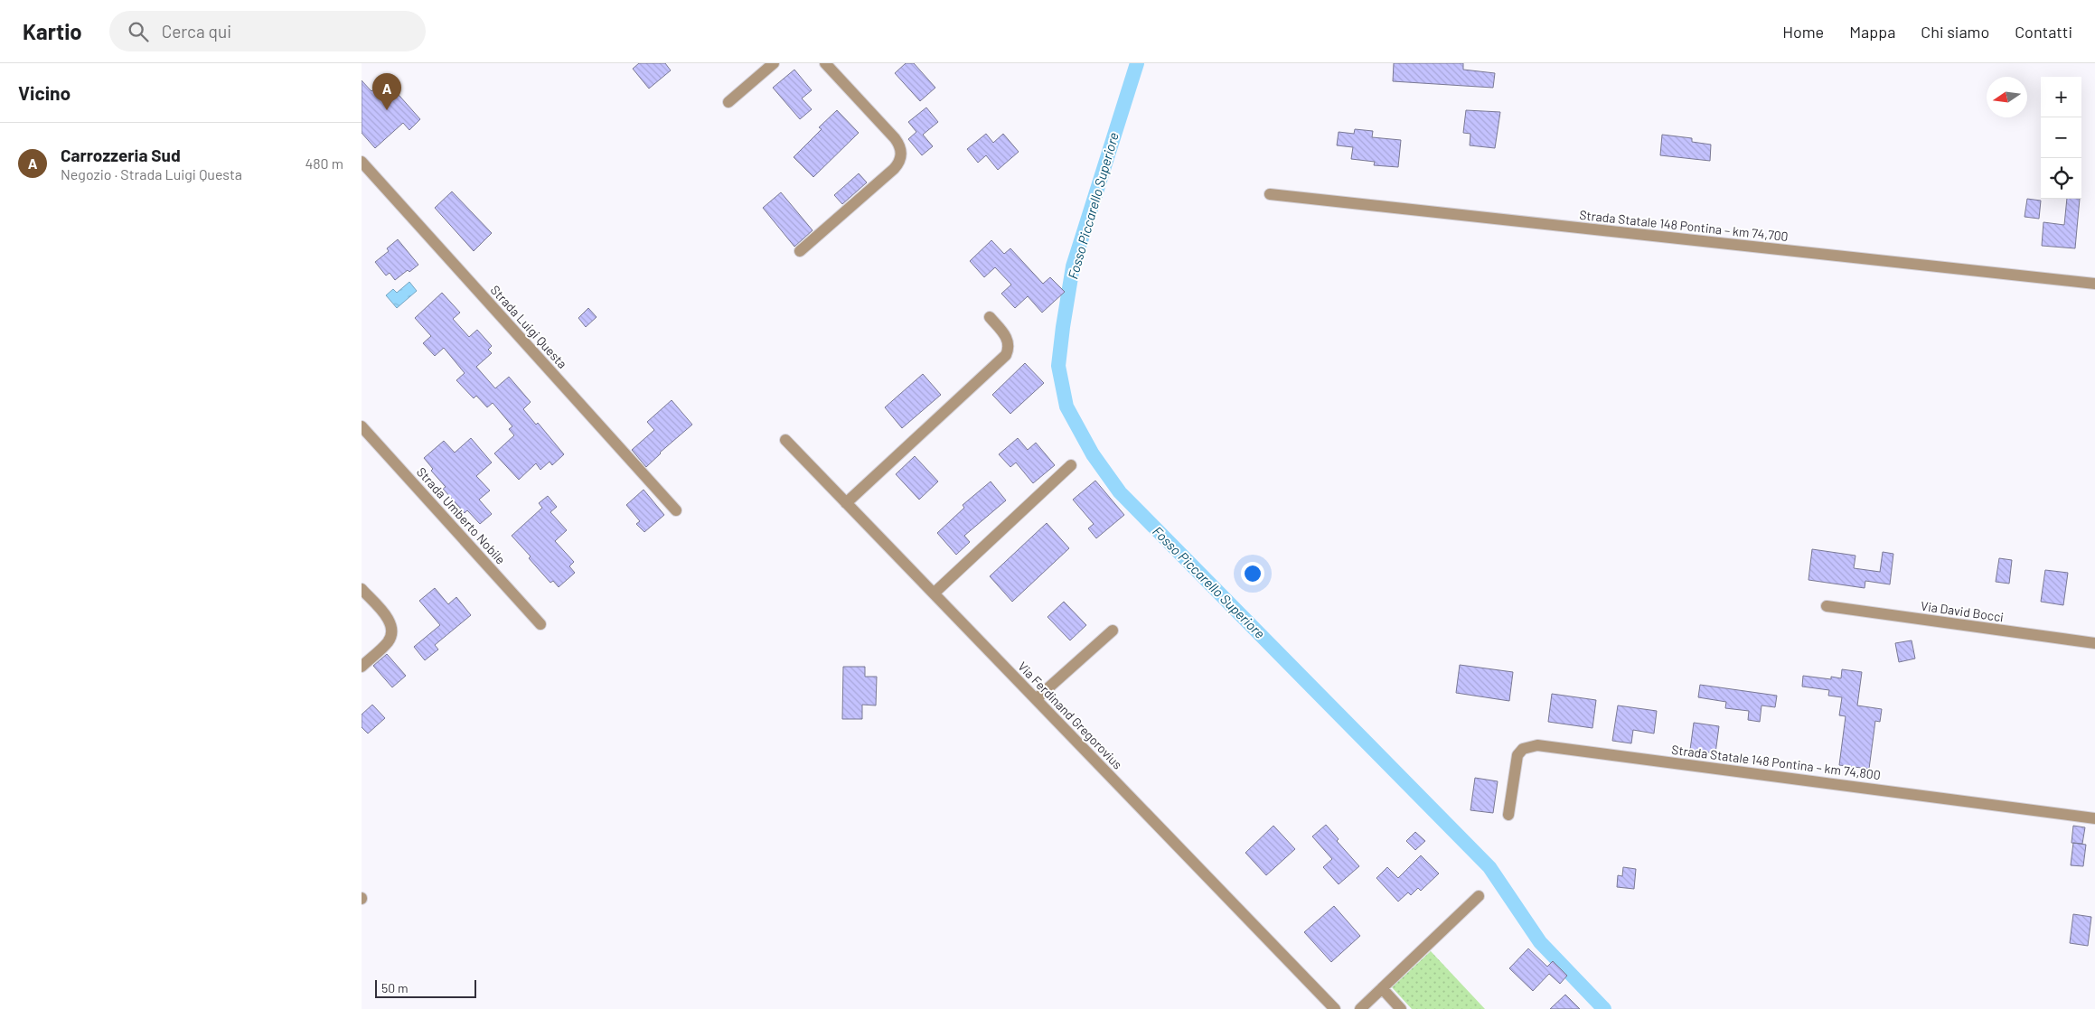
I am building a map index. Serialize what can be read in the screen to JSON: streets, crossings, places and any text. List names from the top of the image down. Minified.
{"streets":{"street":["Strada Statale 148 Pontina – km 74,700","Strada Luigi Questa","Strada Umberto Nobile","Via David Bocci","Via Ferdinand Gregorovius","Strada Statale 148 Pontina – km 74,800"]},"water":["Fosso Piccarello Superiore"],"scale_bar":"50 m","north":"left","page":{"header":"Kartio","search":"Cerca qui","nav":["Home","Mappa","Chi siamo","Contatti"],"heading":"Vicino","pins":"A","map_buttons":["+","−"],"list":[{"mark":"A","name":"Carrozzeria Sud","note":"Negozio · Strada Luigi Questa","value":"480 m"}],"scale":"50 m"}}
